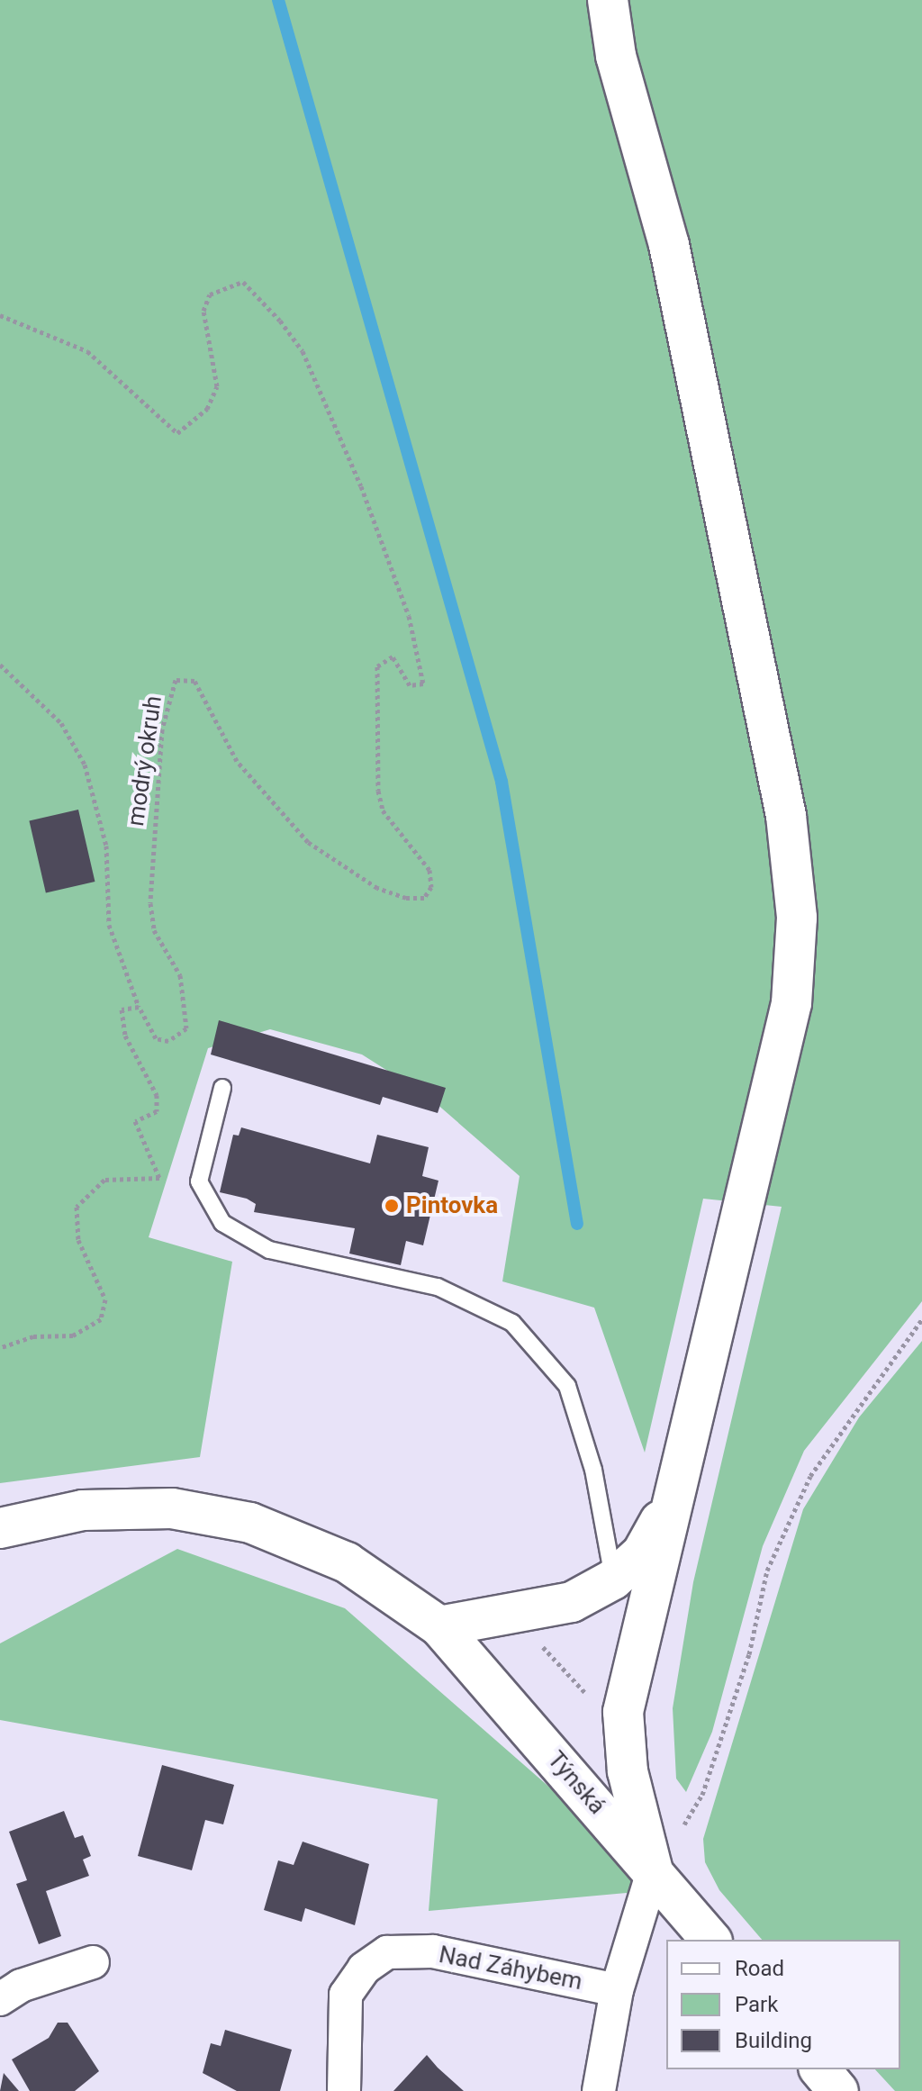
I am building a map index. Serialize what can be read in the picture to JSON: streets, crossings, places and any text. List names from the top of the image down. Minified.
{"streets":{"street":["Týnská","Nad Záhybem"],"path":["modrý okruh"]},"places":["Pintovka"],"legend":["Road","Park","Building"]}
